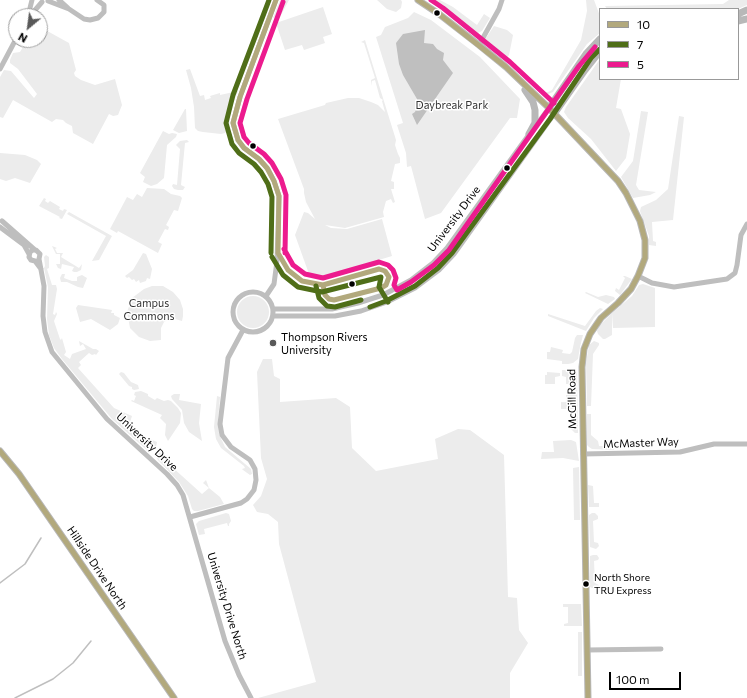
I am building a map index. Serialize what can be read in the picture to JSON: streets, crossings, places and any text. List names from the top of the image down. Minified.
{"streets":{"street":["University Drive","McGill Road","McMaster Way","Hillside Drive North","University Drive North"]},"crossings":[["University Drive","McGill Road"],["University Drive","University Drive North"],["McGill Road","McMaster Way"]],"parks":["Daybreak Park","Campus Commons"],"places":["Thompson Rivers University","North Shore TRU Express"],"lines":["transit line 10","transit line 7","transit line 5"],"legend":["10","7","5"],"scale_bar":"100 m","north":"bottom left"}
